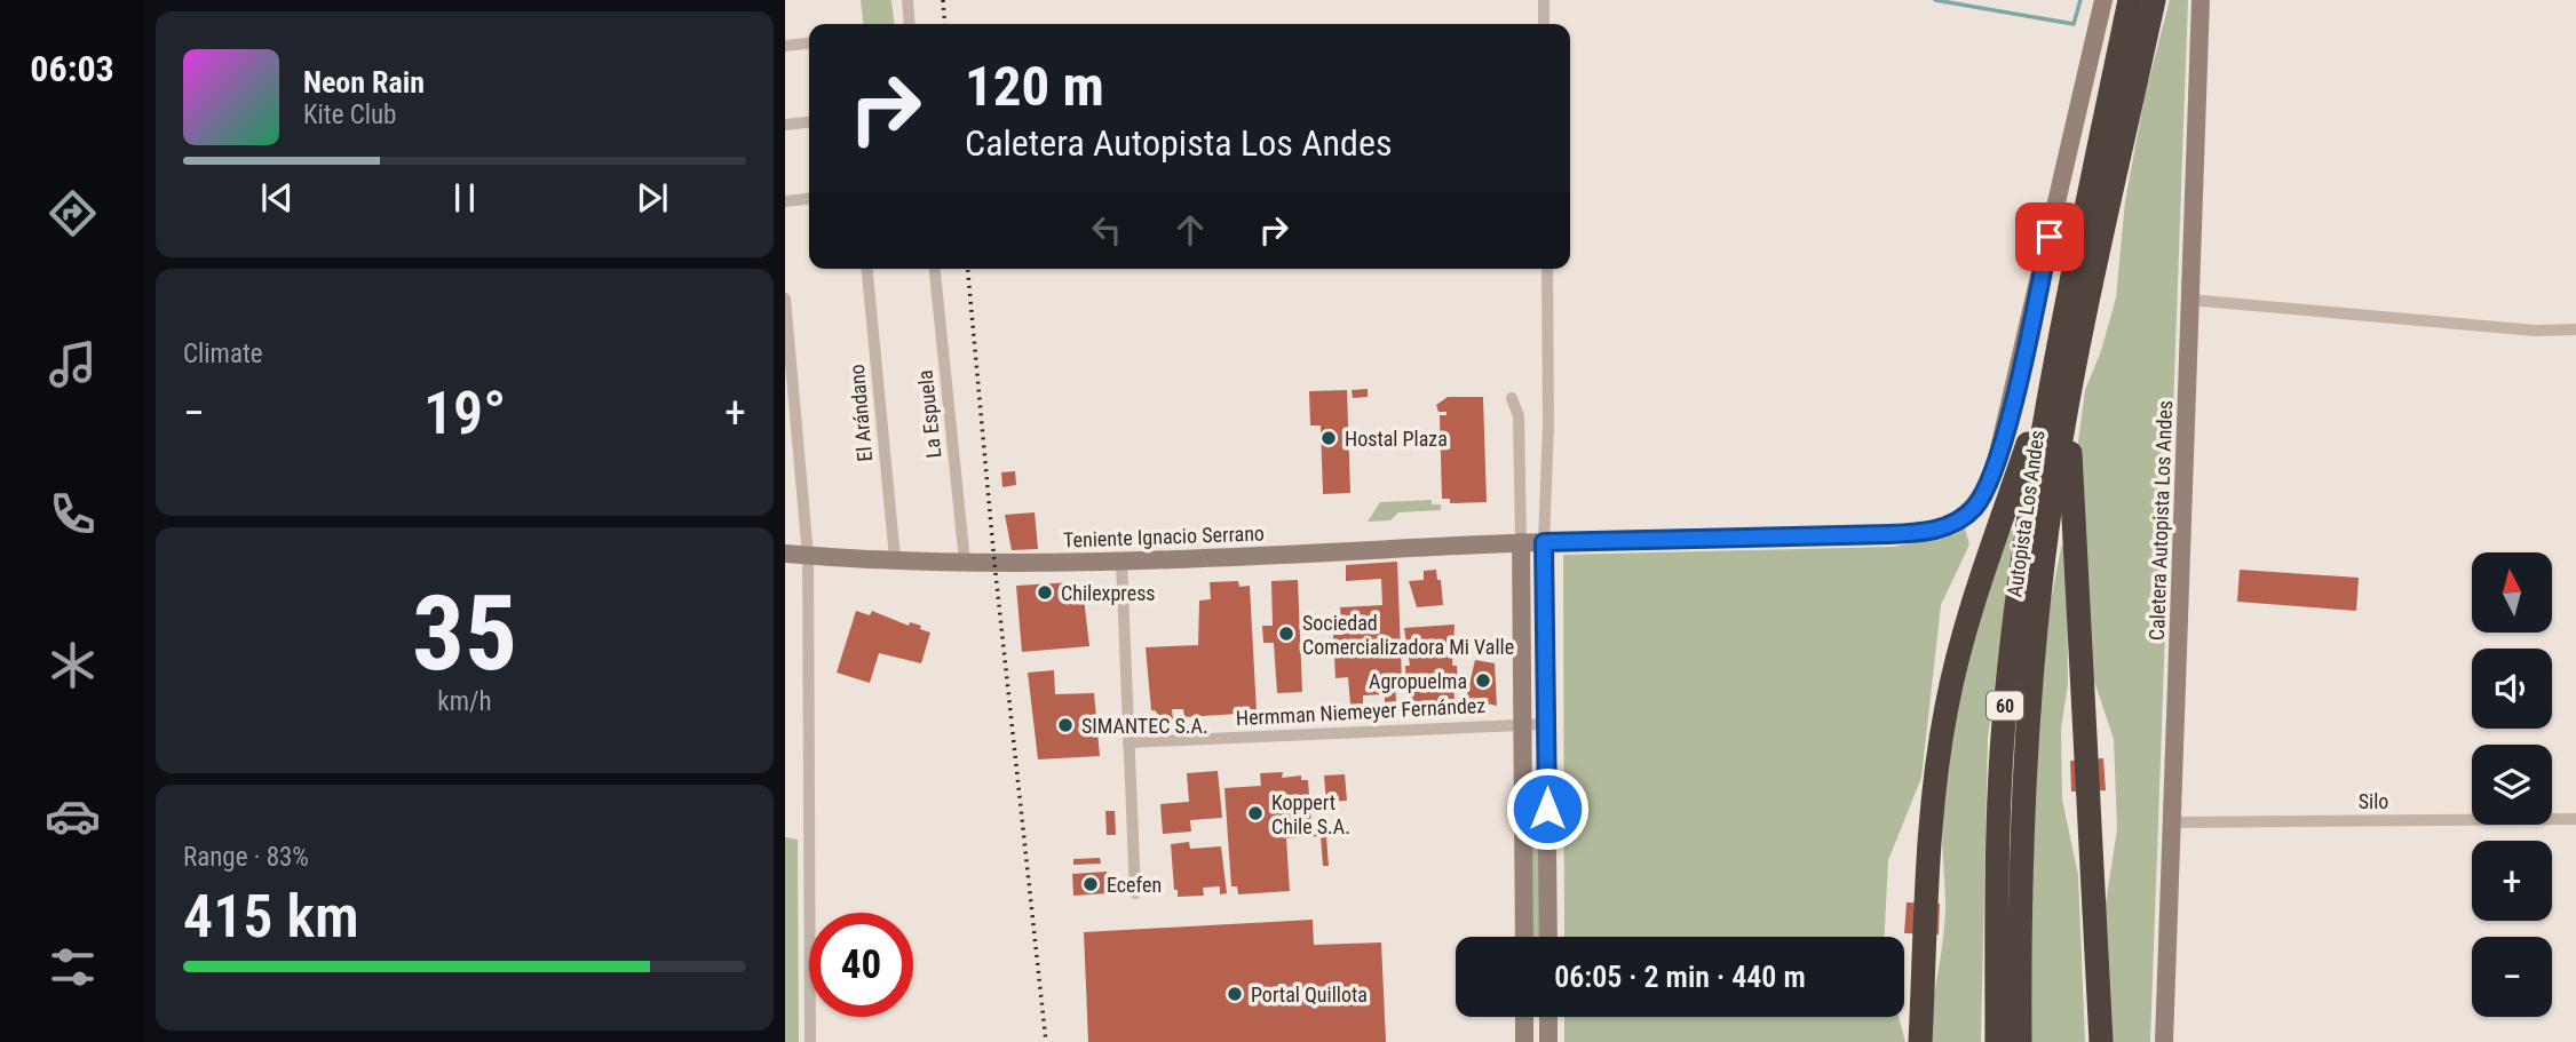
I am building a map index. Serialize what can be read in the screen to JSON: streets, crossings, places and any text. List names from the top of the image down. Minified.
{"streets":{"highway":["Autopista Los Andes","60"],"street":["El Arándano","La Espuela","Caletera Autopista Los Andes","Teniente Ignacio Serrano","Hermman Niemeyer Fernández","Silo"]},"crossings":[["El Arándano","Teniente Ignacio Serrano"],["La Espuela","Teniente Ignacio Serrano"],["Caletera Autopista Los Andes","Silo"]],"places":["Hostal Plaza","Chilexpress","Sociedad Comercializadora Mi Valle","Agropuelma","SIMANTEC S.A.","Koppert Chile S.A.","Ecefen","Portal Quillota"],"north":"top","page":{"tabs":"06:03","turn":["120 m","Caletera Autopista Los Andes"],"song":["Neon Rain","Kite Club"],"tile":["Climate",["35","km/h"],["Range · 83%","415 km"]],"heat":["−","19°","+"],"map_buttons":["+","−"],"limit":"40","trip":"06:05 · 2 min · 440 m"}}
